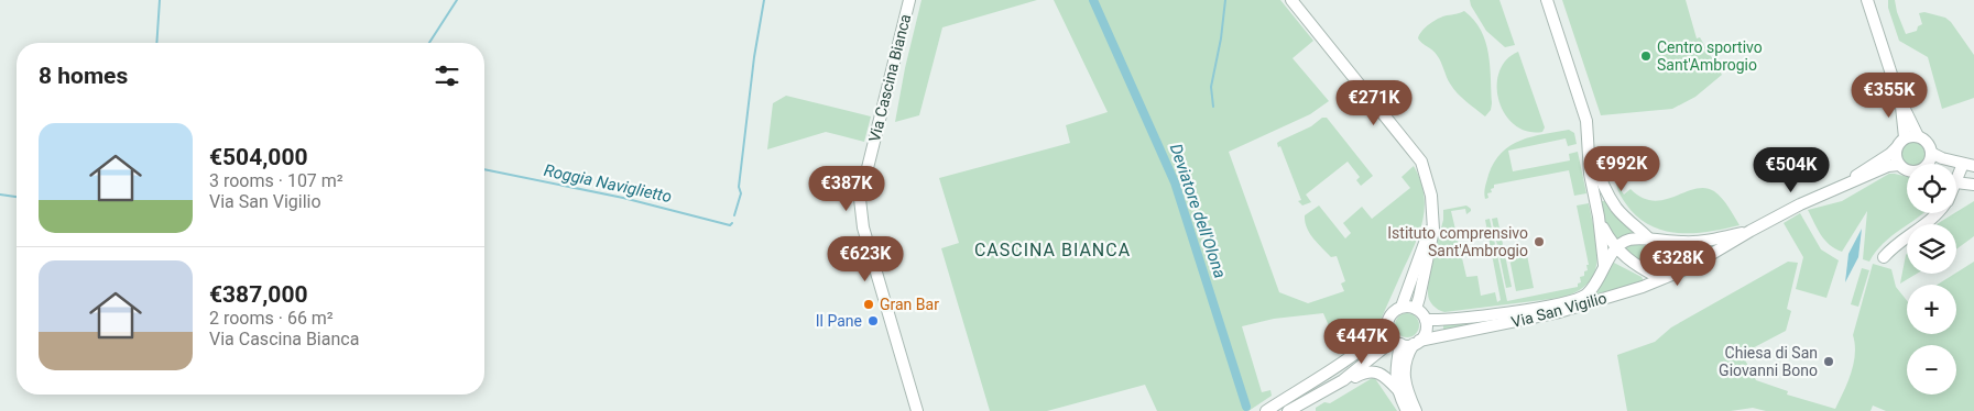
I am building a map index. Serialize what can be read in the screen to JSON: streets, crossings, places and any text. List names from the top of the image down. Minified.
{"streets":{"street":["Via Cascina Bianca","Via San Vigilio"]},"districts":["CASCINA BIANCA"],"water":["Roggia Naviglietto","Deviatore dell'Olona"],"places":["Centro sportivo Sant'Ambrogio","Istituto comprensivo Sant'Ambrogio","Gran Bar","Il Pane","Chiesa di San Giovanni Bono"],"page":{"heading":"8 homes","price":["€355K","€271K","€992K","€504K","€387K","€623K","€328K","€447K"],"list":[{"name":"€504,000","note":"3 rooms · 107 m² · Via San Vigilio"},{"name":"€387,000","note":"2 rooms · 66 m² · Via Cascina Bianca"}],"map_buttons":["+","−"]}}
